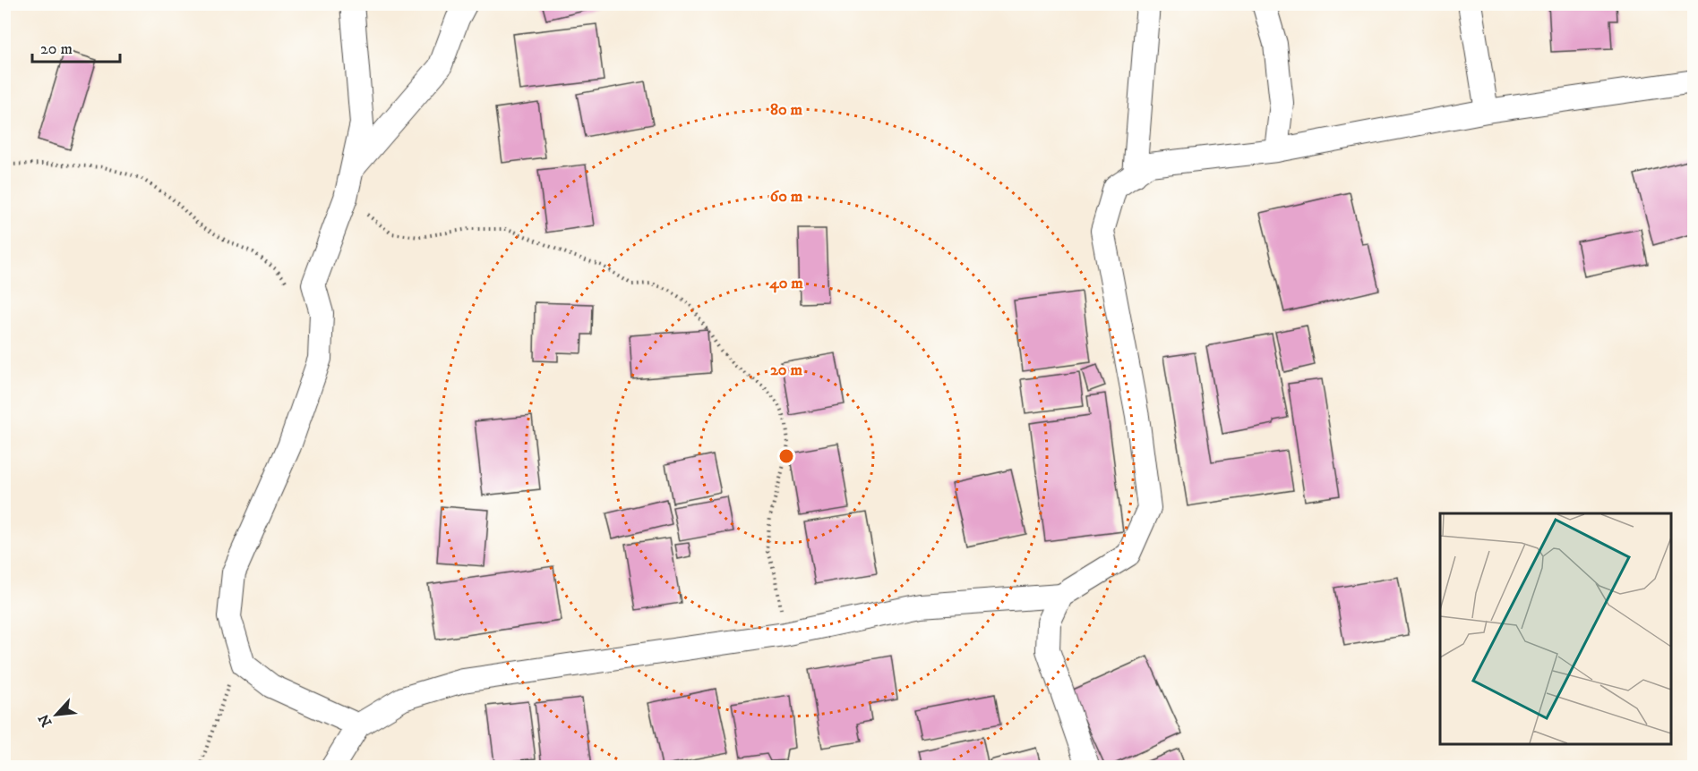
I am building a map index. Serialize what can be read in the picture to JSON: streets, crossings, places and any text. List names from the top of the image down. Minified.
{"scale_bar":"20 m","north":"bottom left","rings":["80 m","60 m","40 m","20 m"]}
